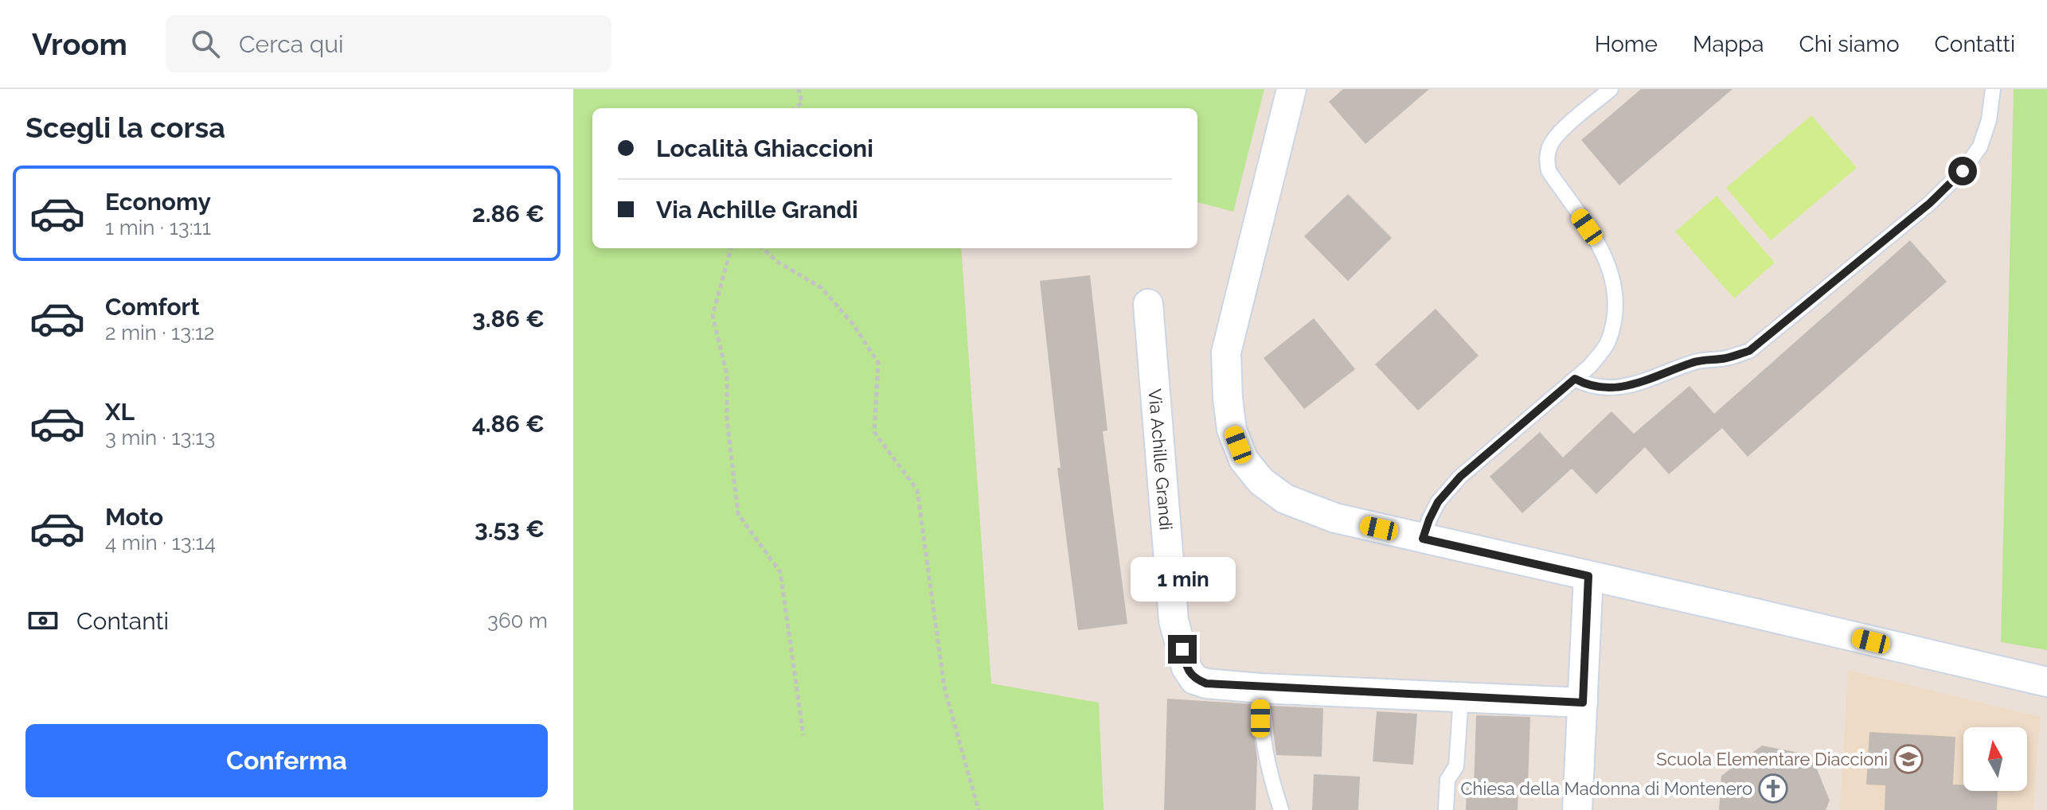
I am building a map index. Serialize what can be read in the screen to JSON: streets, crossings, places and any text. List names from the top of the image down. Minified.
{"streets":{"street":["Via Achille Grandi"]},"places":{"school or university":["Scuola Elementare Diaccioni"],"church":["Chiesa della Madonna di Montenero"]},"north":"top","page":{"header":"Vroom","search":"Cerca qui","nav":["Home","Mappa","Chi siamo","Contatti"],"heading":"Scegli la corsa","banner":["Località Ghiaccioni","Via Achille Grandi"],"list":[{"name":"Economy","note":"1 min · 13:11","value":"2.86 €"},{"name":"Comfort","note":"2 min · 13:12","value":"3.86 €"},{"name":"XL","note":"3 min · 13:13","value":"4.86 €"},{"name":"Moto","note":"4 min · 13:14","value":"3.53 €"}],"bubble":"1 min","pay":["Contanti","360 m"],"buttons":"Conferma"}}
